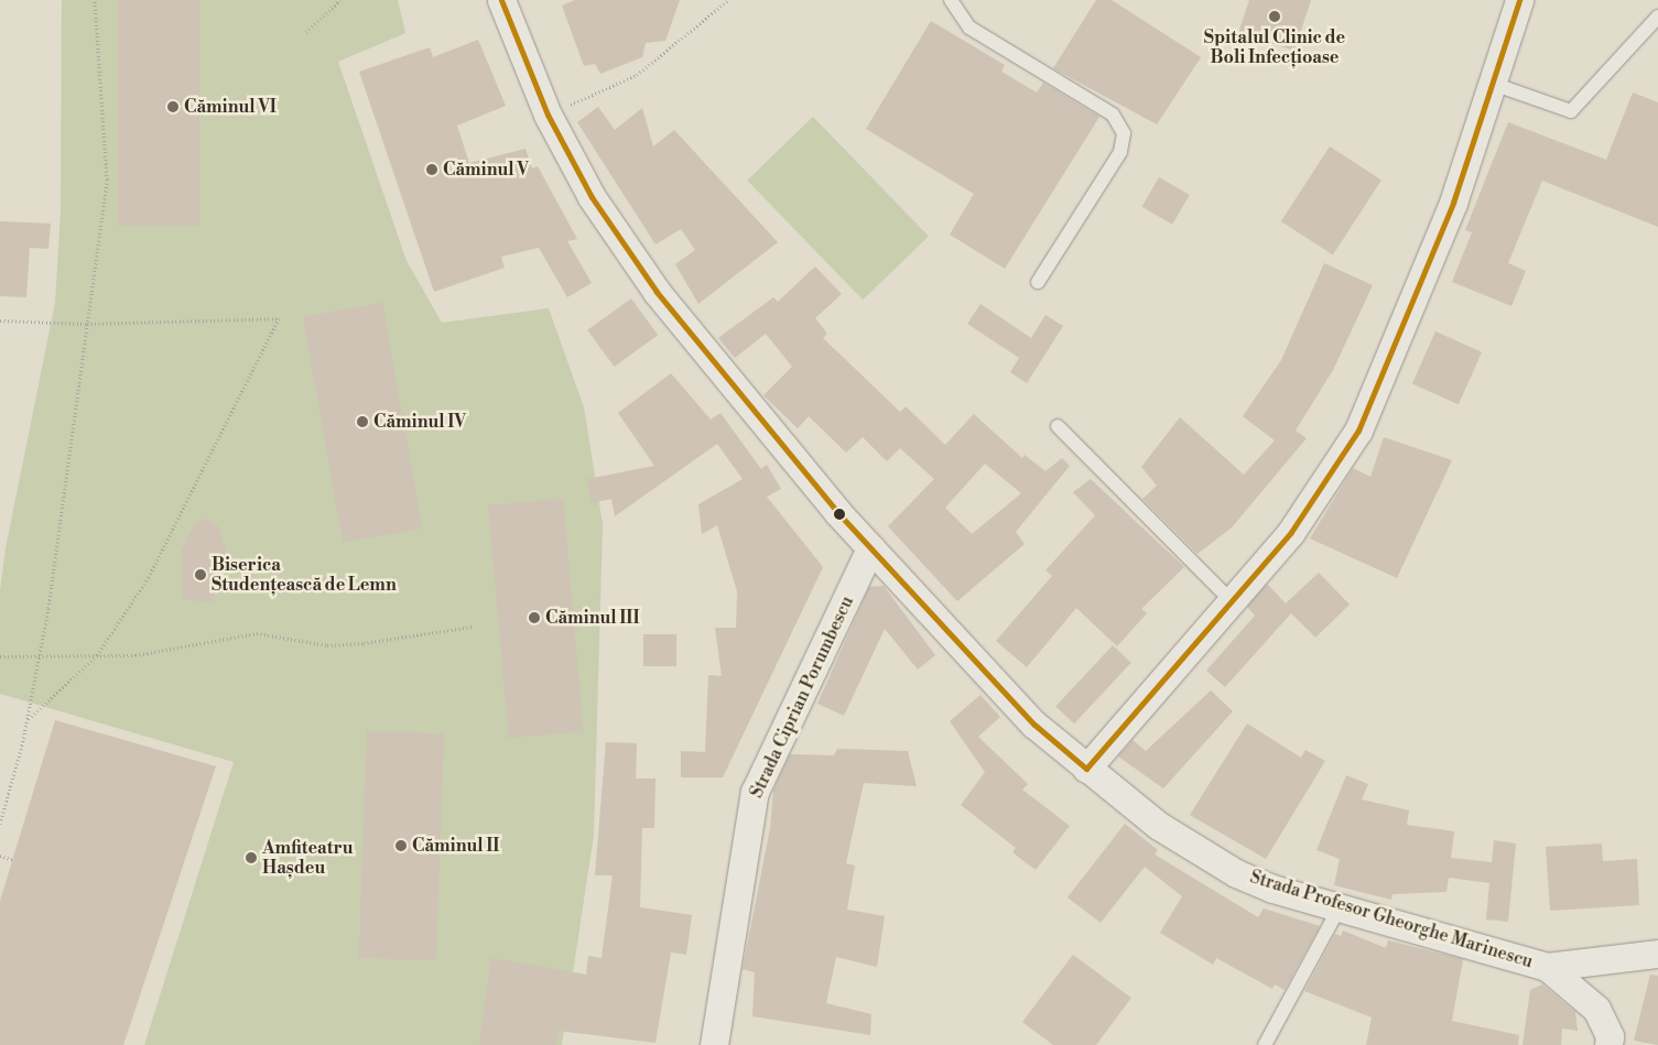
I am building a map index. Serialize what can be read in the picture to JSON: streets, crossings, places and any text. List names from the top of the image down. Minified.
{"streets":{"street":["Strada Ciprian Porumbescu","Strada Profesor Gheorghe Marinescu"]},"crossings":[["Strada Ciprian Porumbescu","Strada Profesor Gheorghe Marinescu"]],"places":["Spitalul Clinic de Boli Infecțioase","Căminul VI","Căminul V","Căminul IV","Biserica Studențească de Lemn","Căminul III","Căminul II","Amfiteatru Hașdeu"]}
